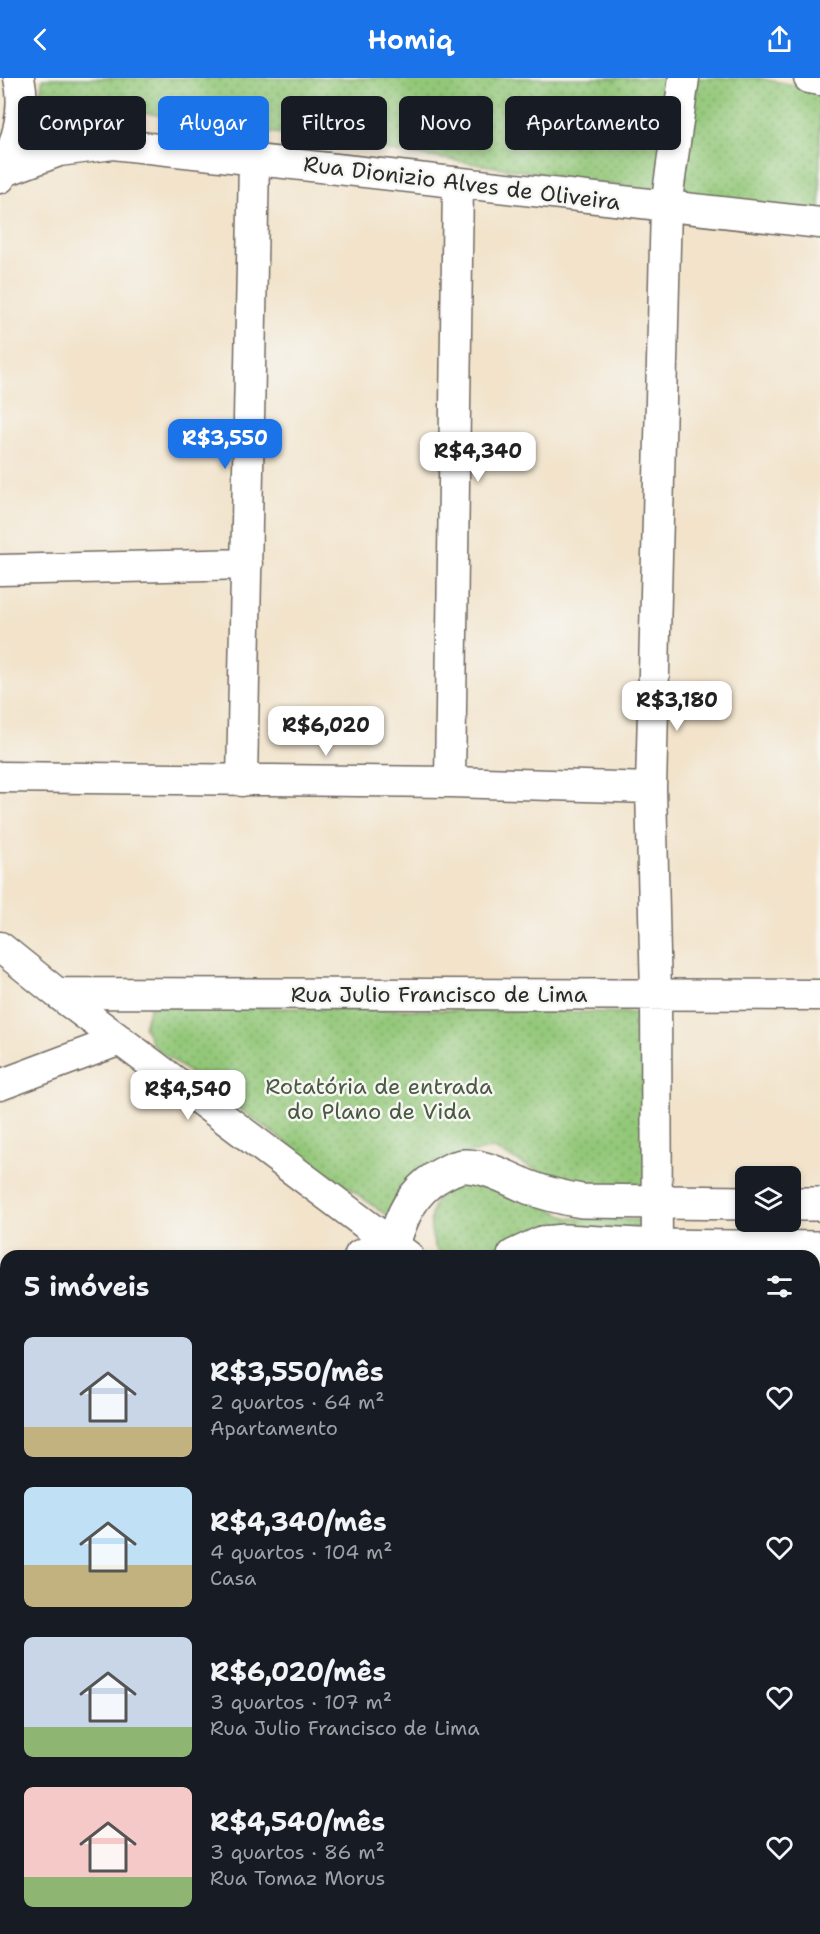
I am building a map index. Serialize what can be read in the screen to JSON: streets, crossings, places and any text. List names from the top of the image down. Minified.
{"streets":{"street":["Rua Dionizio Alves de Oliveira","Rua Julio Francisco de Lima"]},"parks":["Rotatória de entrada do Plano de Vida"],"page":{"header":"Homiq","chip":["Comprar","Alugar","Filtros","Novo","Apartamento"],"price":["R$3,550","R$4,340","R$3,180","R$6,020","R$4,540"],"heading":"5 imóveis","list":[{"name":"R$3,550/mês","note":"2 quartos · 64 m² · Apartamento"},{"name":"R$4,340/mês","note":"4 quartos · 104 m² · Casa"},{"name":"R$6,020/mês","note":"3 quartos · 107 m² · Rua Julio Francisco de Lima"},{"name":"R$4,540/mês","note":"3 quartos · 86 m² · Rua Tomaz Morus"}]}}
